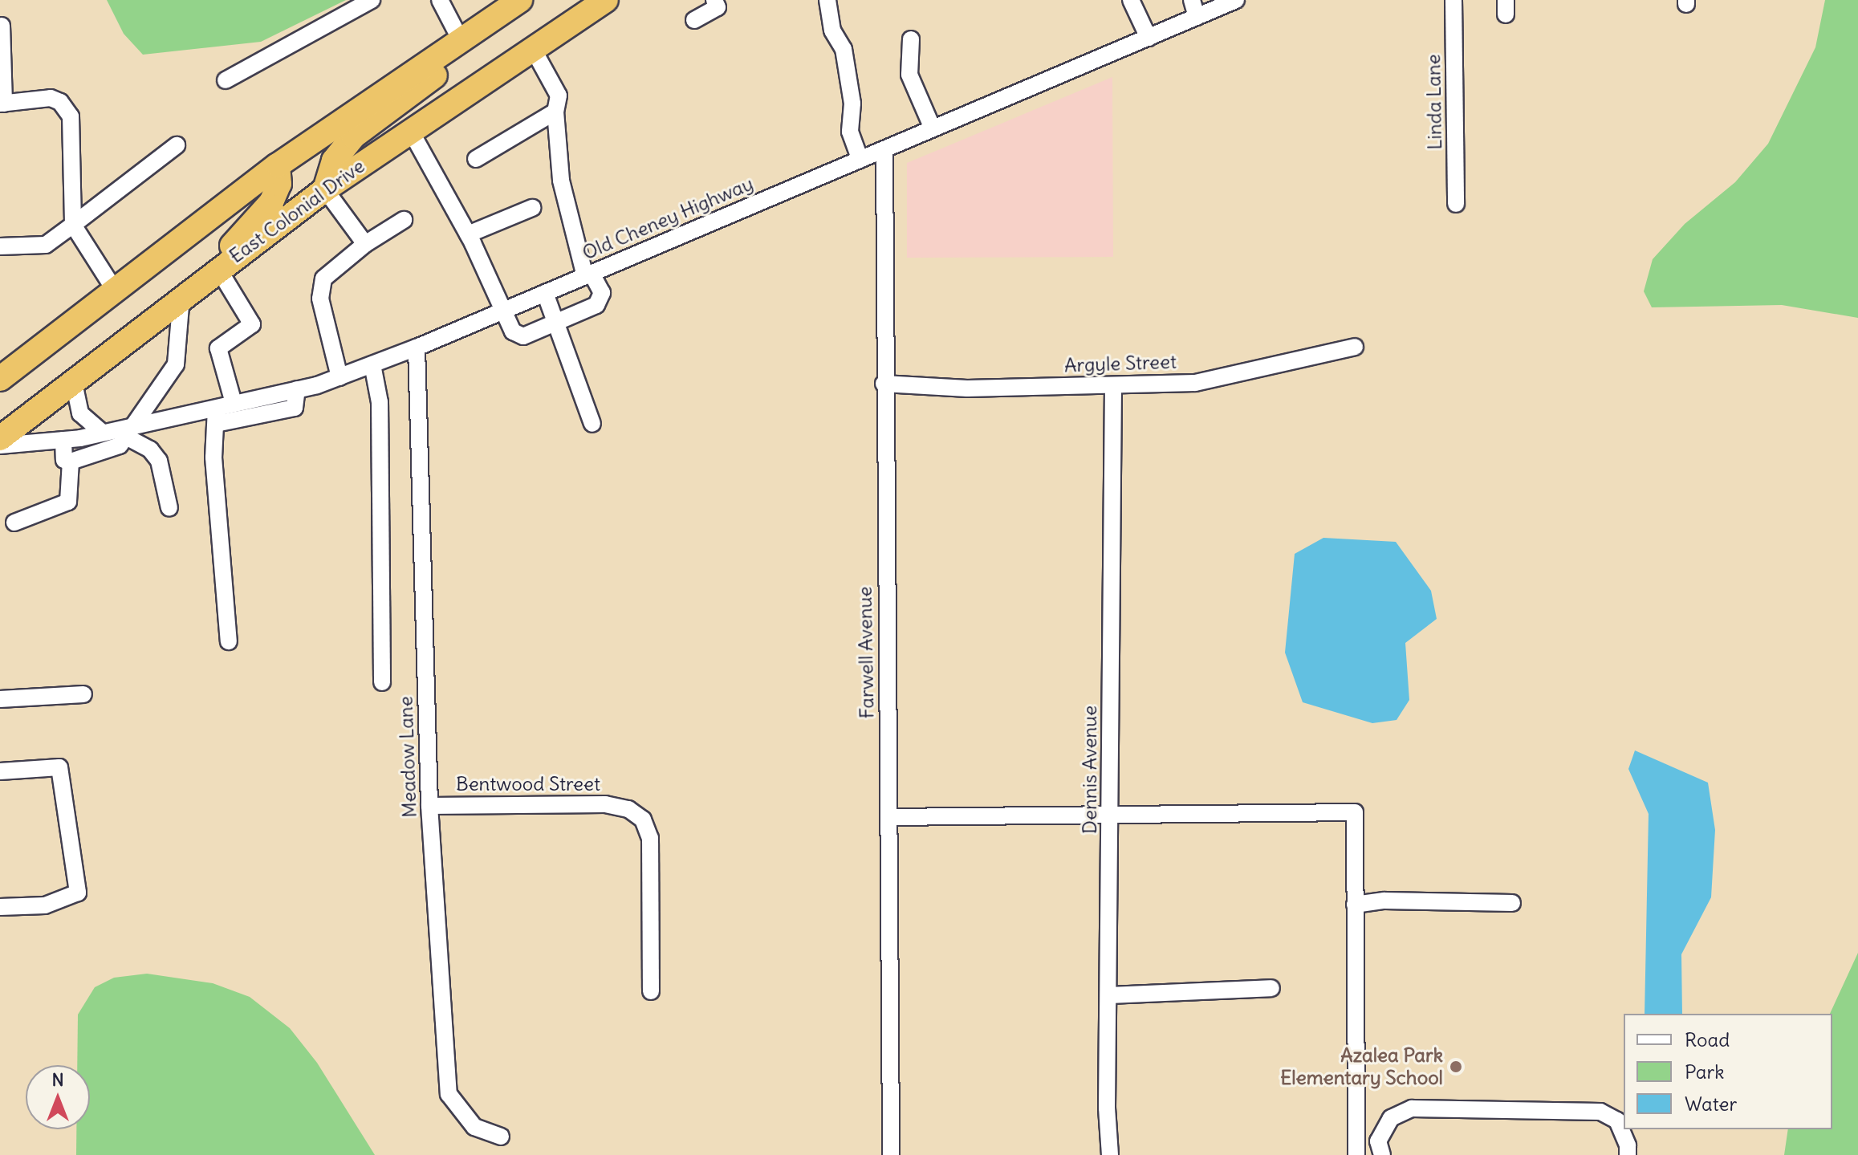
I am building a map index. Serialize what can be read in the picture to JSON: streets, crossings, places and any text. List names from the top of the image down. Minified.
{"streets":{"highway":["East Colonial Drive"],"street":["Linda Lane","Old Cheney Highway","Argyle Street","Farwell Avenue","Meadow Lane","Dennis Avenue","Bentwood Street"]},"crossings":[["Old Cheney Highway","Farwell Avenue"],["Old Cheney Highway","Meadow Lane"],["Argyle Street","Farwell Avenue"],["Argyle Street","Dennis Avenue"],["Meadow Lane","Bentwood Street"]],"places":["Azalea Park Elementary School"],"legend":["Road","Park","Water"],"north":"top"}
